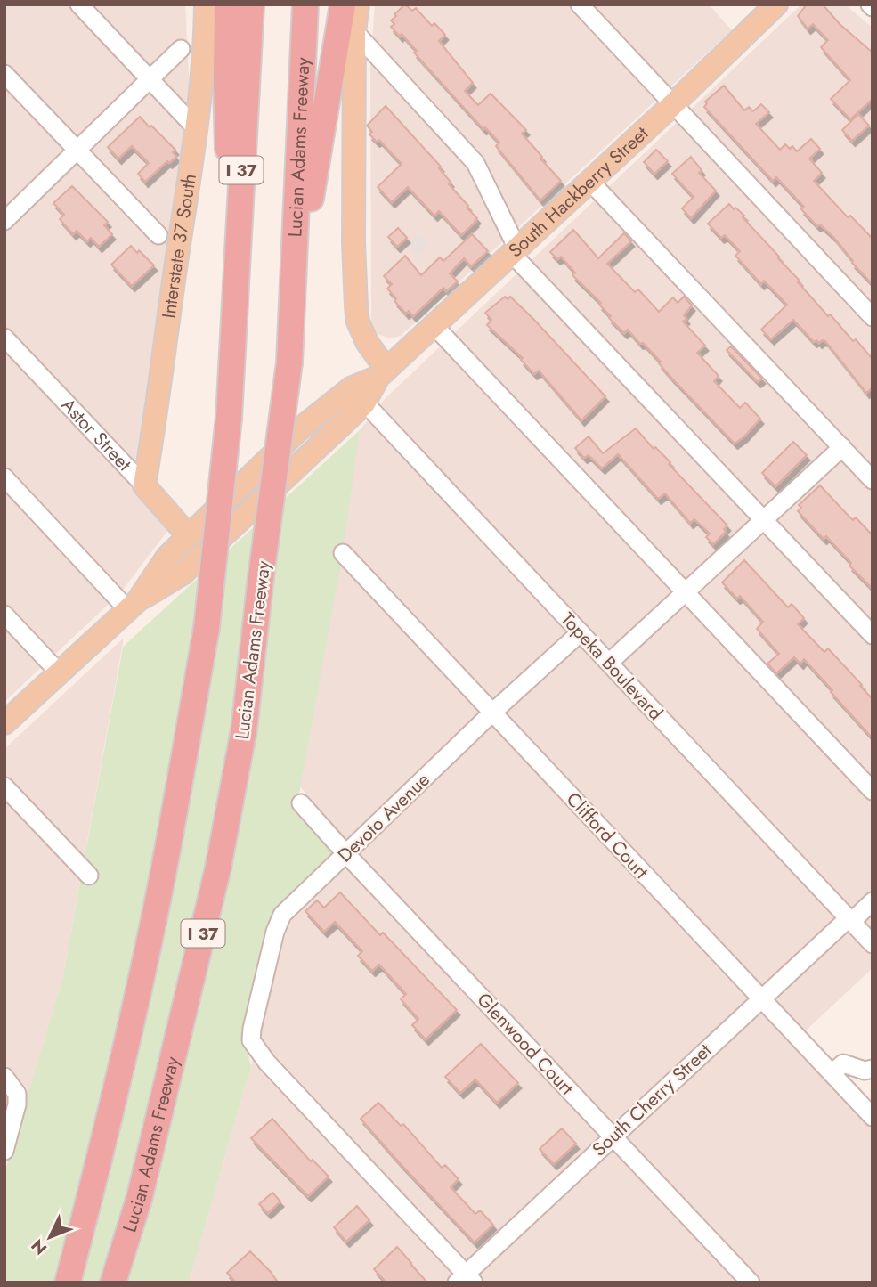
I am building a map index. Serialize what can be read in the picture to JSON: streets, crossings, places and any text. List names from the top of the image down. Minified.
{"streets":{"highway":["Lucian Adams Freeway","I 37"],"main road":["South Hackberry Street","Interstate 37 South","Astor Street"],"street":["Topeka Boulevard","Devoto Avenue","Clifford Court","Glenwood Court","South Cherry Street"]},"crossings":[["South Hackberry Street","Astor Street"],["South Hackberry Street","Topeka Boulevard"],["Interstate 37 South","Astor Street"],["Topeka Boulevard","Devoto Avenue"],["Topeka Boulevard","South Cherry Street"],["Devoto Avenue","Clifford Court"],["Devoto Avenue","Glenwood Court"],["Devoto Avenue","South Cherry Street"],["Clifford Court","South Cherry Street"],["Glenwood Court","South Cherry Street"]],"north":"bottom left"}
